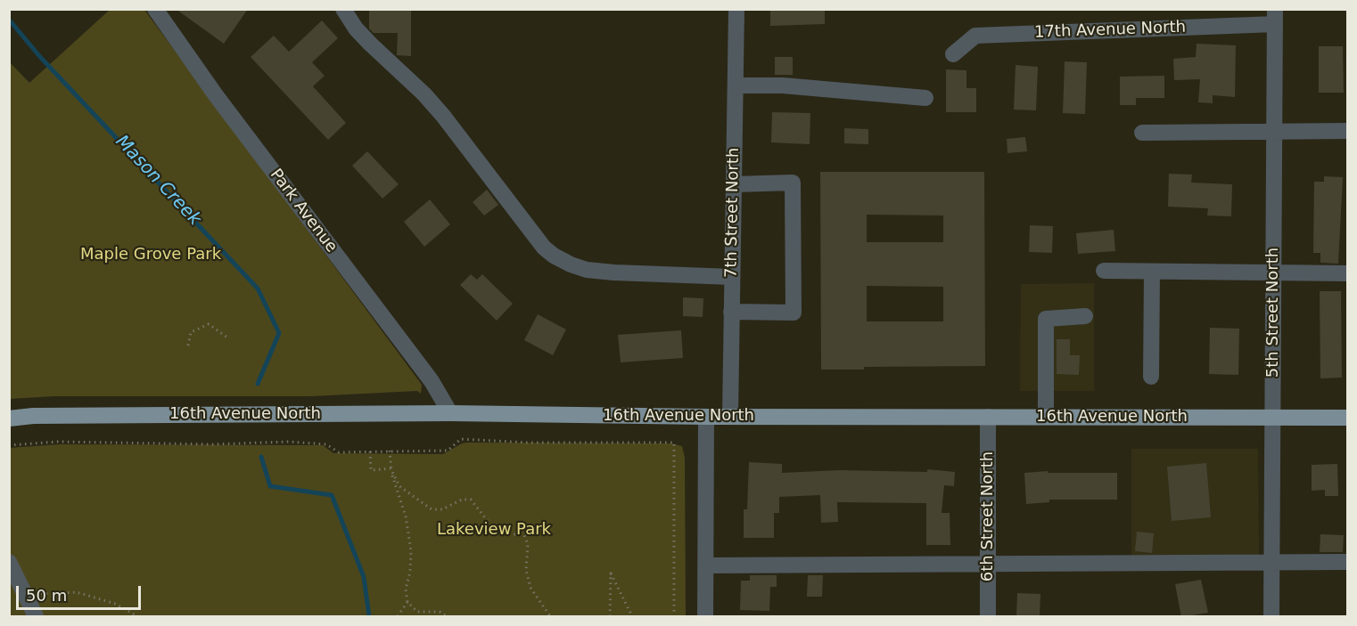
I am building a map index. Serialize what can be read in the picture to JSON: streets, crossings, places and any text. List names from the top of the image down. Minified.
{"streets":{"main road":["16th Avenue North"],"street":["17th Avenue North","Park Avenue","7th Street North","5th Street North","6th Street North"]},"crossings":[["17th Avenue North","5th Street North"],["Park Avenue","16th Avenue North"],["7th Street North","16th Avenue North"],["5th Street North","16th Avenue North"],["16th Avenue North","6th Street North"]],"water":["Mason Creek"],"parks":["Maple Grove Park","Lakeview Park"],"scale_bar":"50 m"}
